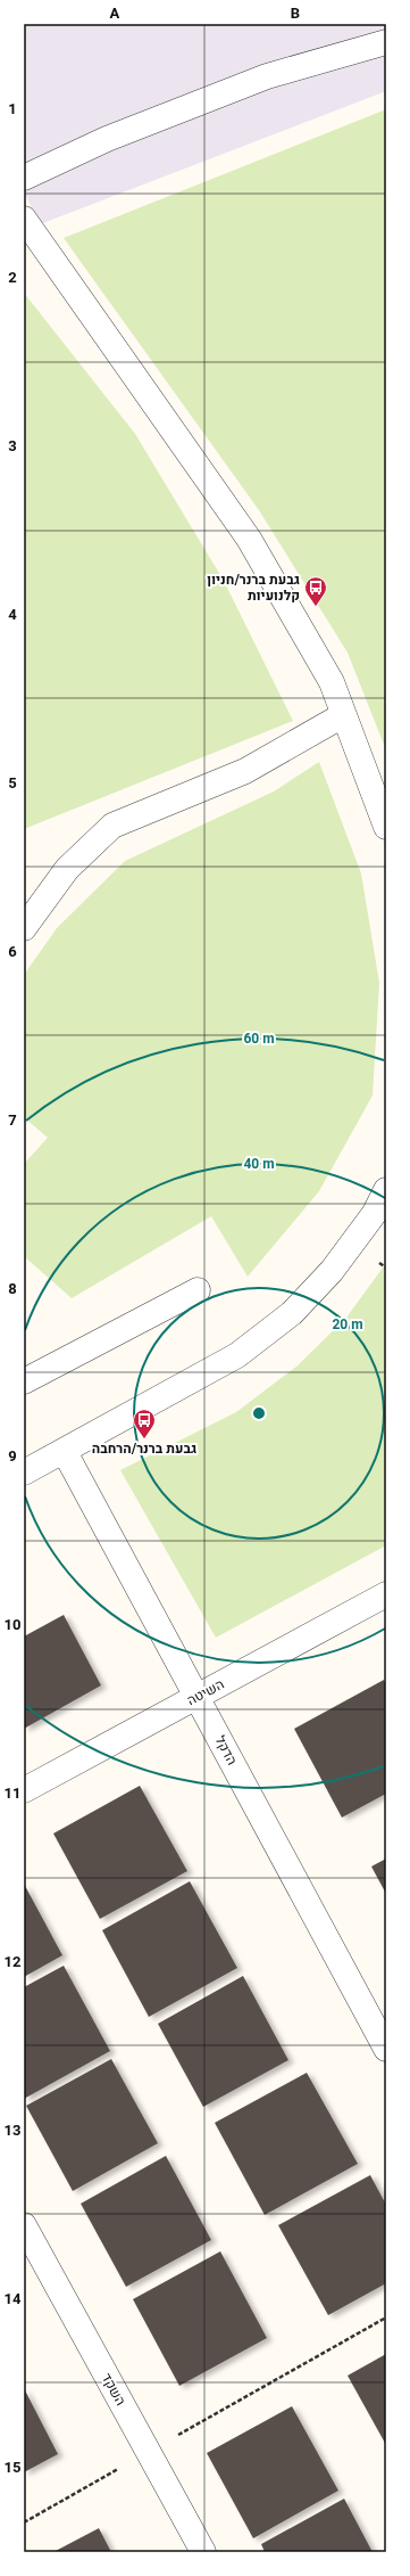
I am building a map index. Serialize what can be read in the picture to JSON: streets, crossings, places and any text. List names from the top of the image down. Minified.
{"streets":{"street":["השיטה","הדקל","השקד"]},"crossings":[["השיטה","הדקל"]],"places":{"bus stop":["גבעת ברנר/חניון קלנועיות","גבעת ברנר/הרחבה"]},"grid":{"columns":["A","B"],"rows":["1","2","3","4","5","6","7","8","9","10","11","12","13","14","15"]},"rings":["60 m","40 m","20 m"]}
